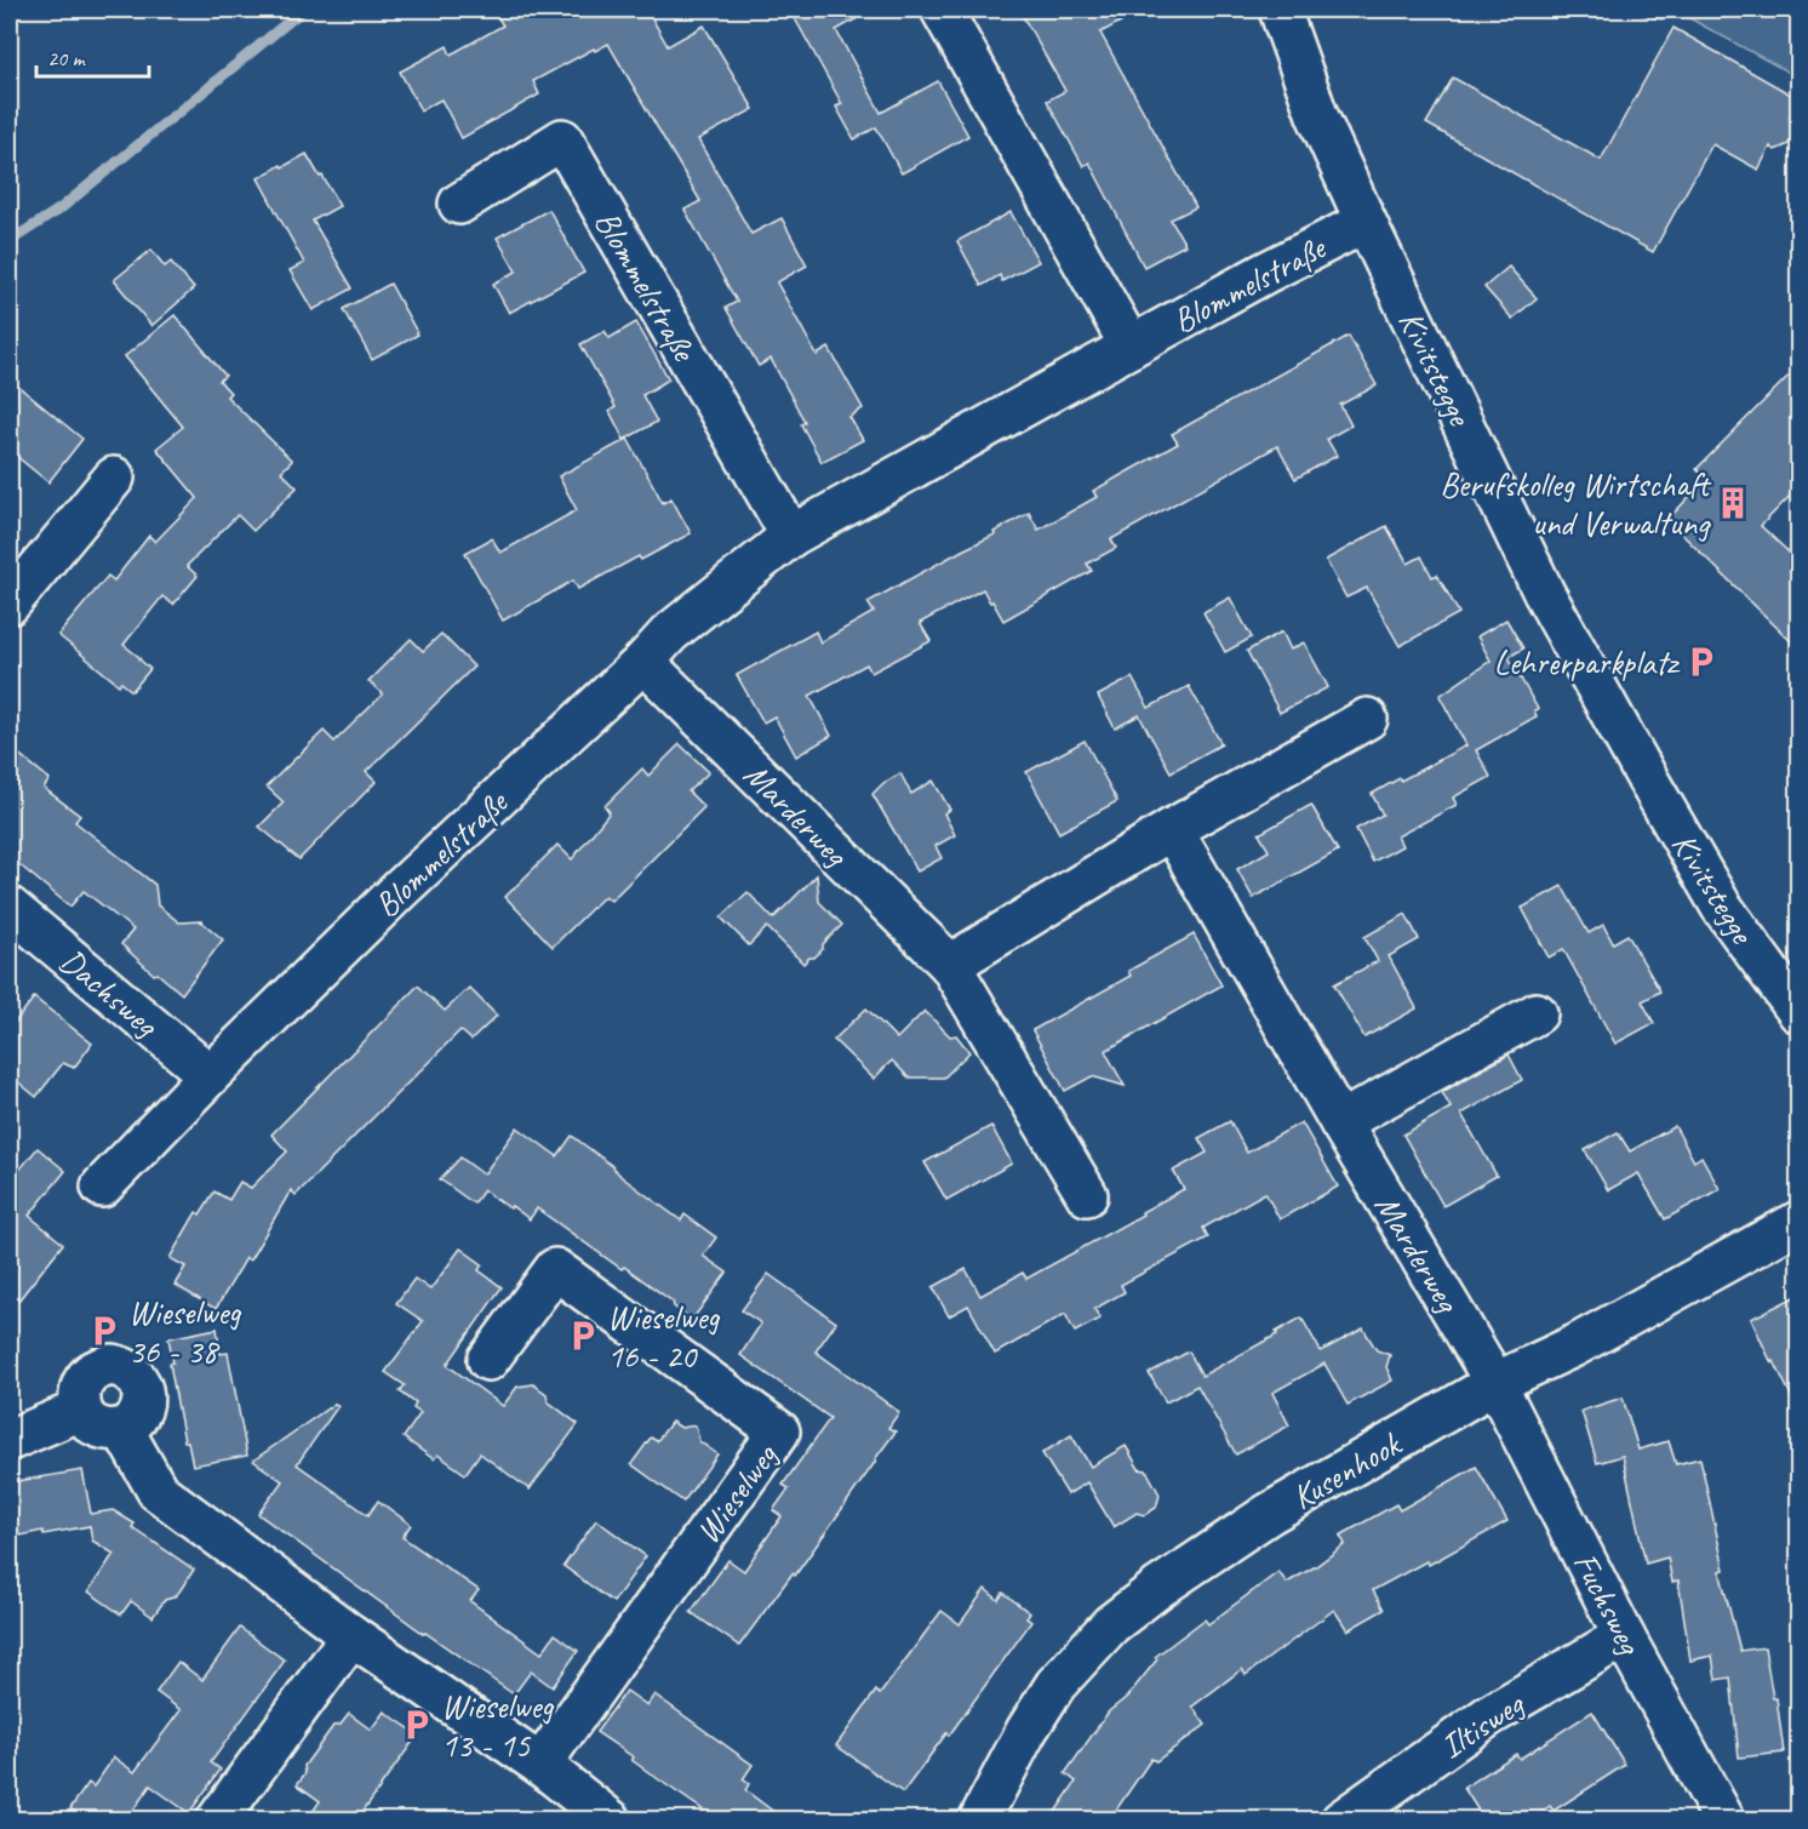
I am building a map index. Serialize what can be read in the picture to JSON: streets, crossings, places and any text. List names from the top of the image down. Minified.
{"streets":{"street":["Blommelstraße","Kivitstegge","Marderweg","Dachsweg","Kusenhook","Wieselweg","Fuchsweg","Iltisweg"]},"crossings":[["Blommelstraße","Kivitstegge"],["Blommelstraße","Marderweg"],["Blommelstraße","Dachsweg"],["Marderweg","Kusenhook"],["Marderweg","Fuchsweg"],["Kusenhook","Fuchsweg"],["Fuchsweg","Iltisweg"]],"places":{"building":["Berufskolleg Wirtschaft und Verwaltung"],"parking":["Lehrerparkplatz","Wieselweg 36 - 38","Wieselweg 16 - 20","Wieselweg 13 - 15"]},"scale_bar":"20 m"}
